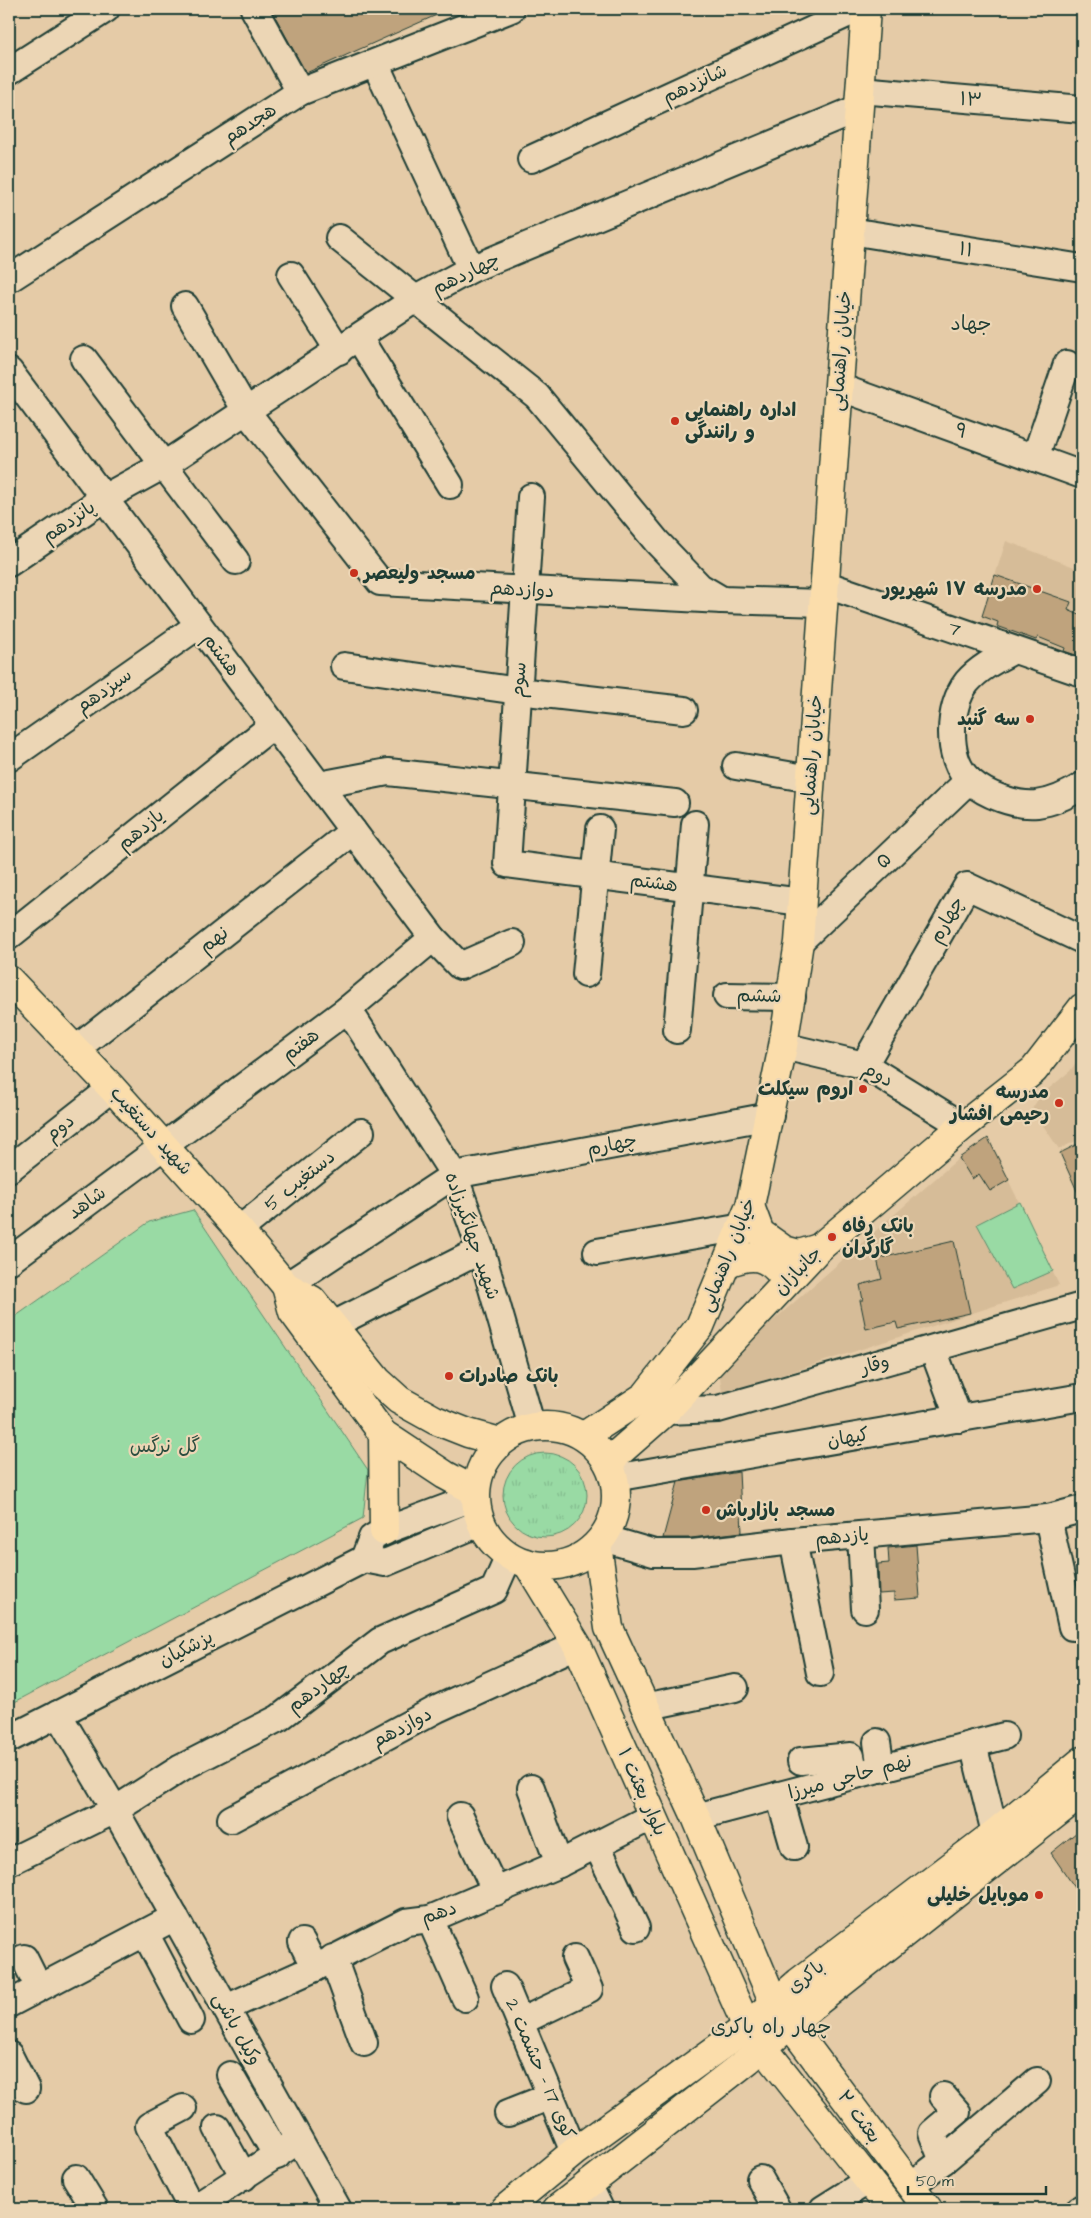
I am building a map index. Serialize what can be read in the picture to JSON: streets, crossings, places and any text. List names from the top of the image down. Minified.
{"streets":{"main road":["خیابان راهنمایی","شهید دستغیب","جانبازان","بلوار بعثت ۱","باکری","بعثت ۲"],"street":["شانزدهم","۱۳","هجدهم","۱۱","چهاردهم","۹","پانزدهم","دوازدهم","7","هشتم","سوم","سیزدهم","یازدهم","۵","چهارم","نهم","ششم","هفتم","دوم","دستغیب 5","شاهد","شهید جهانگیرزاده","وقار","کیهان","پزشکیان","نهم حاجی میرزا","دهم","وکیل باشی","کوی 17 - حشمت 2"]},"crossings":[["۱۳","چهاردهم"],["۱۳","خیابان راهنمایی"],["۱۱","خیابان راهنمایی"],["چهاردهم","خیابان راهنمایی"],["چهاردهم","پانزدهم"],["چهاردهم","دوازدهم"],["چهاردهم","هشتم"],["چهاردهم","یازدهم"],["چهاردهم","شهید جهانگیرزاده"],["چهاردهم","جانبازان"],["چهاردهم","کیهان"],["چهاردهم","بلوار بعثت ۱"],["چهاردهم","وکیل باشی"],["خیابان راهنمایی","۹"],["خیابان راهنمایی","دوازدهم"],["خیابان راهنمایی","7"],["خیابان راهنمایی","هشتم"],["خیابان راهنمایی","یازدهم"],["خیابان راهنمایی","۵"],["خیابان راهنمایی","چهارم"],["خیابان راهنمایی","ششم"],["خیابان راهنمایی","دوم"],["خیابان راهنمایی","شهید جهانگیرزاده"],["خیابان راهنمایی","جانبازان"],["خیابان راهنمایی","کیهان"],["خیابان راهنمایی","بلوار بعثت ۱"],["پانزدهم","هشتم"],["دوازدهم","7"],["دوازدهم","سوم"],["دوازدهم","بلوار بعثت ۱"],["هشتم","سوم"],["هشتم","سیزدهم"],["هشتم","یازدهم"],["هشتم","نهم"],["هشتم","هفتم"],["یازدهم","شهید جهانگیرزاده"],["یازدهم","جانبازان"],["یازدهم","کیهان"],["یازدهم","بلوار بعثت ۱"],["چهارم","دوم"],["چهارم","شهید جهانگیرزاده"],["نهم","شهید دستغیب"],["هفتم","شهید دستغیب"],["هفتم","شاهد"],["هفتم","شهید جهانگیرزاده"],["دوم","شهید دستغیب"],["دوم","جانبازان"],["شهید دستغیب","دستغیب 5"],["شهید دستغیب","شاهد"],["شهید جهانگیرزاده","جانبازان"],["شهید جهانگیرزاده","کیهان"],["شهید جهانگیرزاده","بلوار بعثت ۱"],["جانبازان","وقار"],["جانبازان","کیهان"],["جانبازان","بلوار بعثت ۱"],["کیهان","بلوار بعثت ۱"],["پزشکیان","وکیل باشی"],["نهم حاجی میرزا","بلوار بعثت ۱"],["بلوار بعثت ۱","دهم"],["بلوار بعثت ۱","باکری"],["بلوار بعثت ۱","بعثت ۲"],["دهم","وکیل باشی"],["باکری","کوی 17 - حشمت 2"],["باکری","بعثت ۲"]],"districts":["جهاد","چهار راه باکری"],"parks":["گل نرگس"],"places":["اداره راهنمایی و رانندگی","مسجد ولیعصر","مدرسه ۱۷ شهریور","سه گنبد","اروم سیکلت","مدرسه رحیمی افشار","بانک رفاه گارگران","بانک صادرات","مسجد بازارباش","موبایل خلیلی"],"scale_bar":"50 m"}
